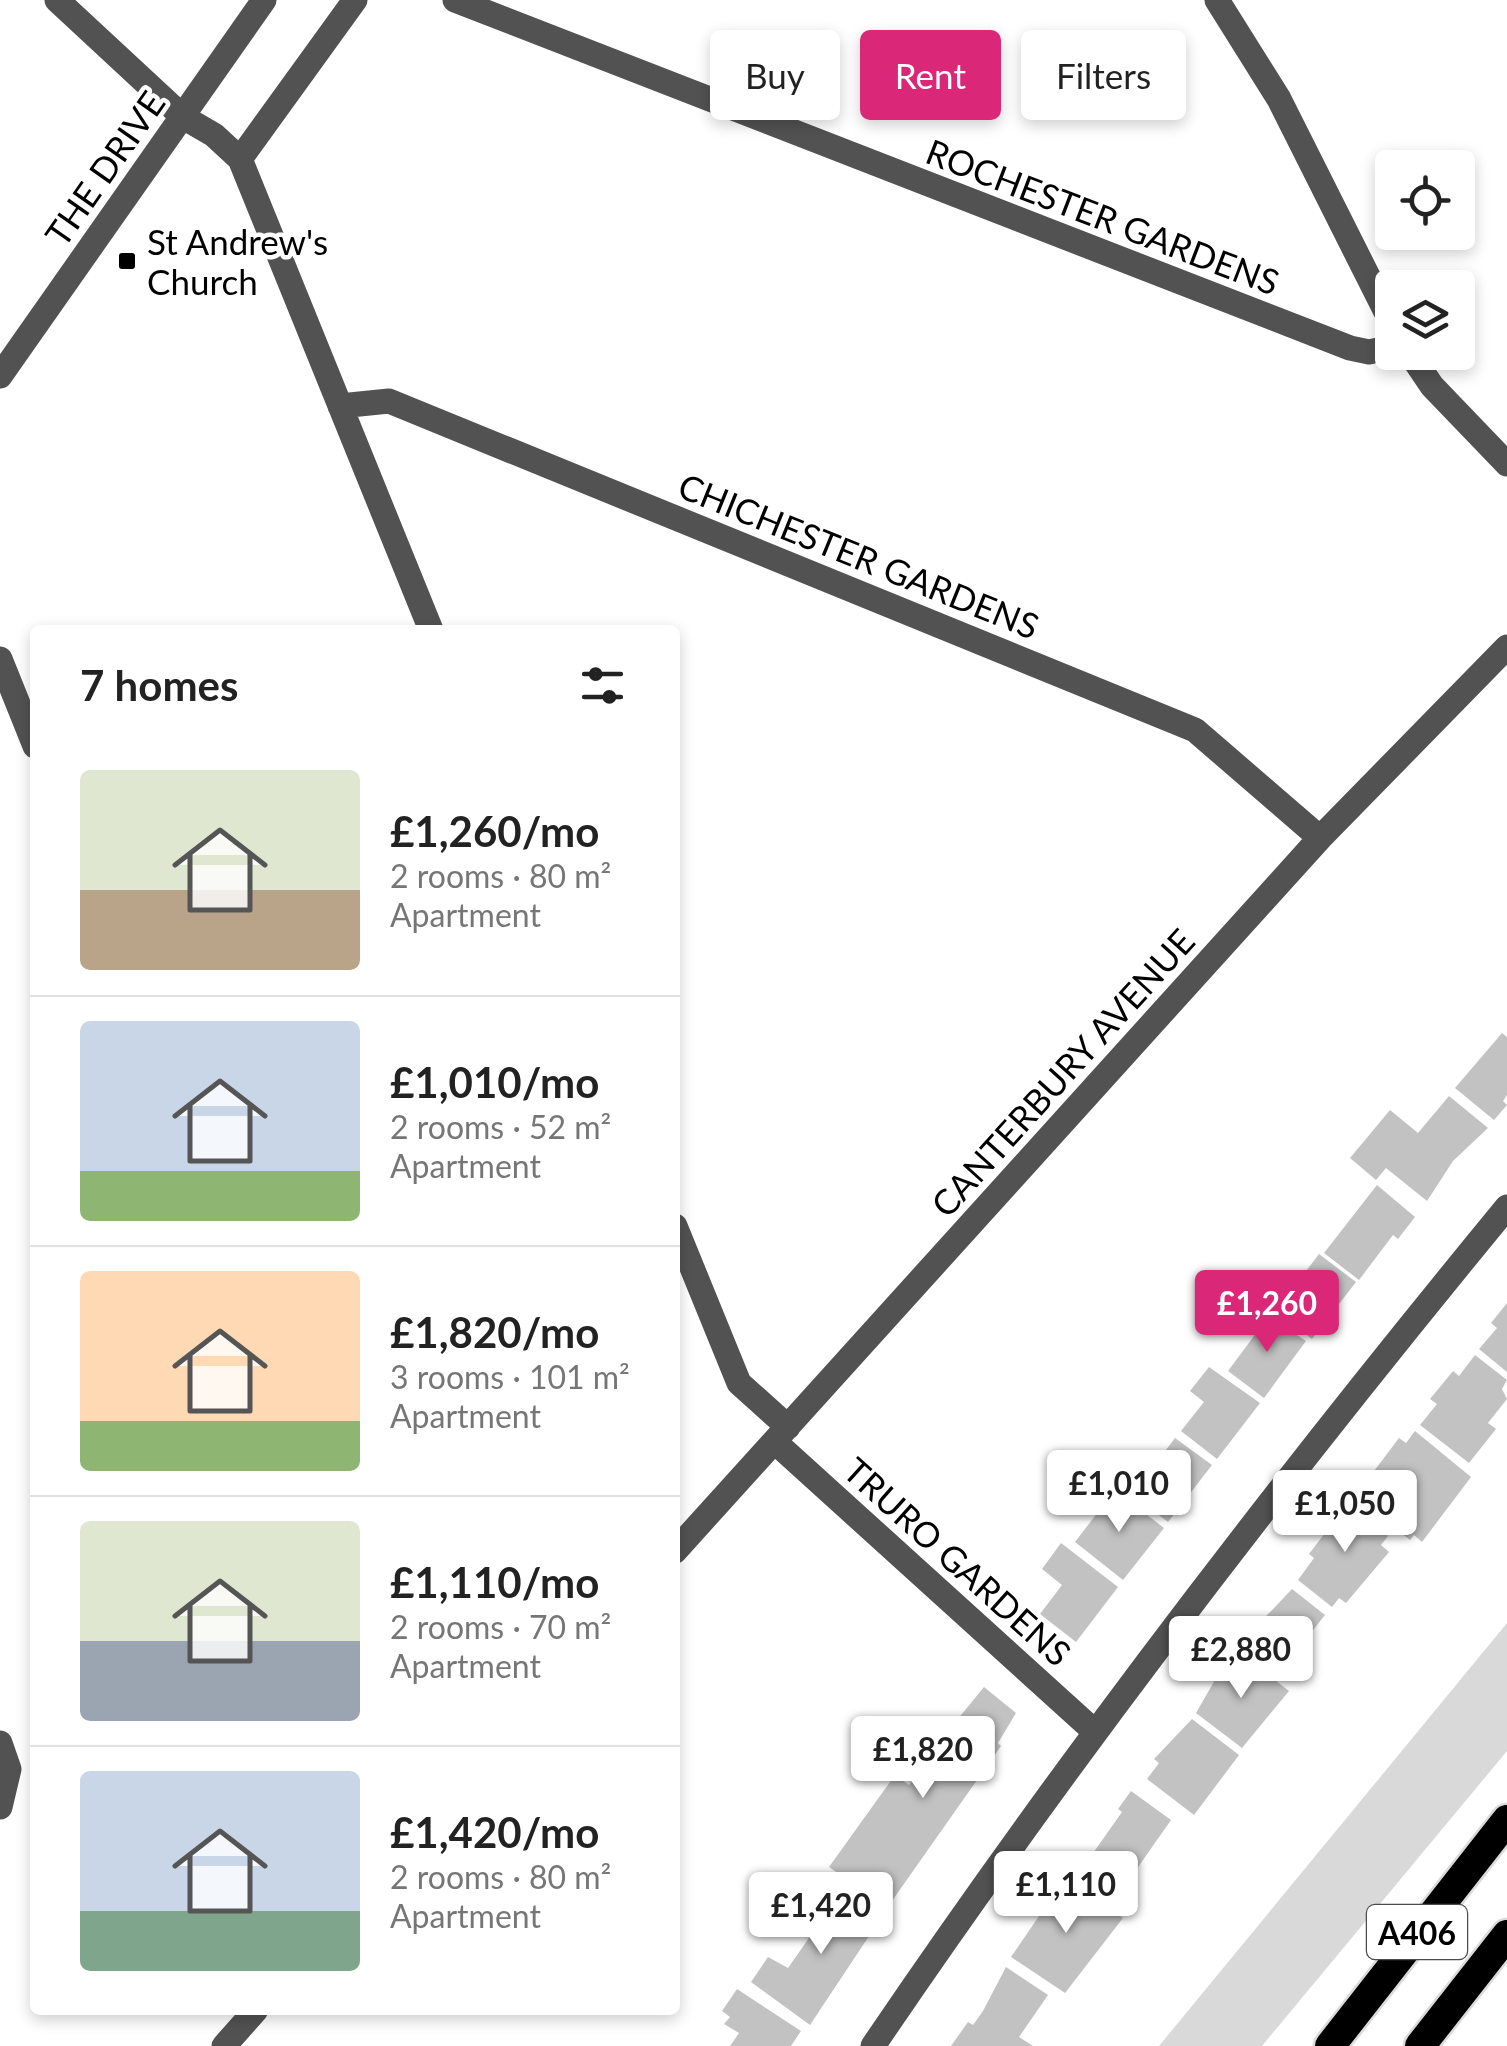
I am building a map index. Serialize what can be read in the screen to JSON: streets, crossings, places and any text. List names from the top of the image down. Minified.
{"streets":{"highway":["A406"],"street":["THE DRIVE","ROCHESTER GARDENS","CHICHESTER GARDENS","CANTERBURY AVENUE","TRURO GARDENS"]},"crossings":[["CHICHESTER GARDENS","CANTERBURY AVENUE"],["CANTERBURY AVENUE","TRURO GARDENS"]],"places":{"transit":["St Andrew's Church"]},"page":{"chip":["Buy","Rent","Filters"],"heading":"7 homes","list":[{"name":"£1,260/mo","note":"2 rooms · 80 m² · Apartment"},{"name":"£1,010/mo","note":"2 rooms · 52 m² · Apartment"},{"name":"£1,820/mo","note":"3 rooms · 101 m² · Apartment"},{"name":"£1,110/mo","note":"2 rooms · 70 m² · Apartment"},{"name":"£1,420/mo","note":"2 rooms · 80 m² · Apartment"}],"price":["£1,260","£1,010","£1,050","£2,880","£1,820","£1,110","£1,420"]}}
